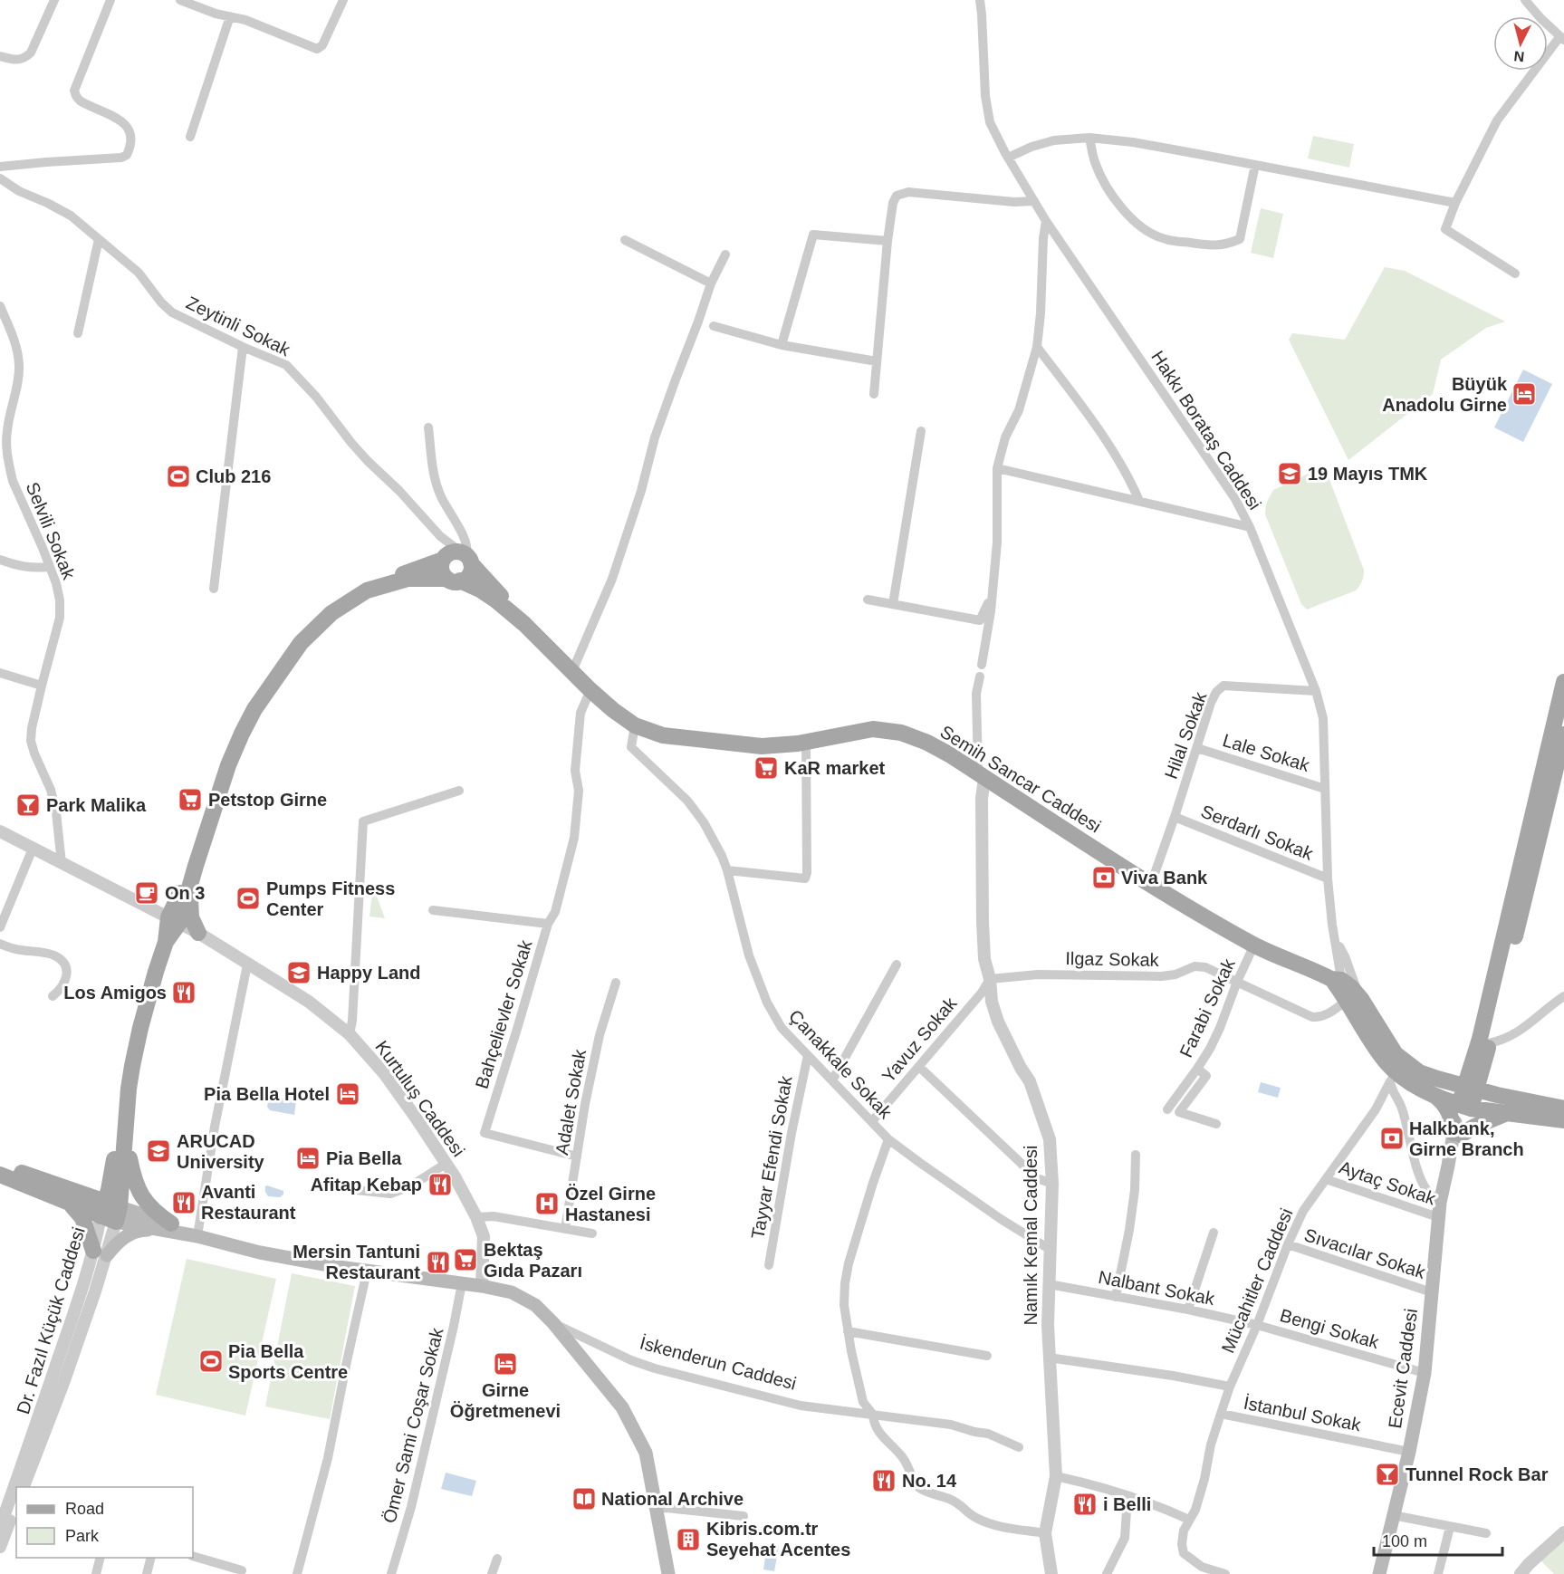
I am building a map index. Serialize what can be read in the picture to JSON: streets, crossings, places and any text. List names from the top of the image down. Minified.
{"streets":{"main road":["Semih Sancar Caddesi","İskenderun Caddesi","Ecevit Caddesi"],"street":["Zeytinli Sokak","Hakkı Borataş Caddesi","Selvili Sokak","Hilal Sokak","Lale Sokak","Serdarlı Sokak","Ilgaz Sokak","Farabi Sokak","Bahçelievler Sokak","Yavuz Sokak","Çanakkale Sokak","Kurtuluş Caddesi","Adalet Sokak","Tayyar Efendi Sokak","Aytaç Sokak","Namık Kemal Caddesi","Sıvacılar Sokak","Mücahitler Caddesi","Nalbant Sokak","Dr. Fazıl Küçük Caddesi","Bengi Sokak","İstanbul Sokak","Ömer Sami Coşar Sokak"]},"crossings":[["Zeytinli Sokak","Semih Sancar Caddesi"],["Hakkı Borataş Caddesi","Hilal Sokak"],["Hakkı Borataş Caddesi","Lale Sokak"],["Hakkı Borataş Caddesi","Semih Sancar Caddesi"],["Hakkı Borataş Caddesi","Serdarlı Sokak"],["Hakkı Borataş Caddesi","Ilgaz Sokak"],["Hilal Sokak","Lale Sokak"],["Hilal Sokak","Semih Sancar Caddesi"],["Hilal Sokak","Serdarlı Sokak"],["Semih Sancar Caddesi","Ilgaz Sokak"],["Semih Sancar Caddesi","Farabi Sokak"],["Semih Sancar Caddesi","Çanakkale Sokak"],["Semih Sancar Caddesi","Kurtuluş Caddesi"],["Semih Sancar Caddesi","Namık Kemal Caddesi"],["Ilgaz Sokak","Farabi Sokak"],["Ilgaz Sokak","Yavuz Sokak"],["Ilgaz Sokak","Namık Kemal Caddesi"],["Bahçelievler Sokak","Adalet Sokak"],["Yavuz Sokak","Çanakkale Sokak"],["Yavuz Sokak","Namık Kemal Caddesi"],["Çanakkale Sokak","Tayyar Efendi Sokak"],["Çanakkale Sokak","Namık Kemal Caddesi"],["Kurtuluş Caddesi","İskenderun Caddesi"],["Aytaç Sokak","Mücahitler Caddesi"],["Aytaç Sokak","Ecevit Caddesi"],["Namık Kemal Caddesi","Nalbant Sokak"],["Sıvacılar Sokak","Mücahitler Caddesi"],["Sıvacılar Sokak","Ecevit Caddesi"],["Mücahitler Caddesi","Nalbant Sokak"],["Mücahitler Caddesi","Bengi Sokak"],["Mücahitler Caddesi","İstanbul Sokak"],["Nalbant Sokak","Bengi Sokak"],["Dr. Fazıl Küçük Caddesi","İskenderun Caddesi"],["Bengi Sokak","Ecevit Caddesi"],["İskenderun Caddesi","Ömer Sami Coşar Sokak"],["Ecevit Caddesi","İstanbul Sokak"]],"places":{"hotel":["Büyük Anadolu Girne","Pia Bella Hotel","Pia Bella","Girne Öğretmenevi"],"school or university":["19 Mayıs TMK","Happy Land","ARUCAD University"],"sports":["Club 216","Pumps Fitness Center","Pia Bella Sports Centre"],"supermarket":["KaR market","Petstop Girne","Bektaş Gıda Pazarı"],"bar":["Park Malika","Tunnel Rock Bar"],"bank":["Viva Bank","Halkbank, Girne Branch"],"cafe":["On 3"],"restaurant":["Los Amigos","Afitap Kebap","Avanti Restaurant","Mersin Tantuni Restaurant","No. 14","i Belli"],"hospital":["Özel Girne Hastanesi"],"library":["National Archive"],"building":["Kibris.com.tr Seyehat Acentes"]},"legend":["Road","Park"],"scale_bar":"100 m","north":"bottom"}
